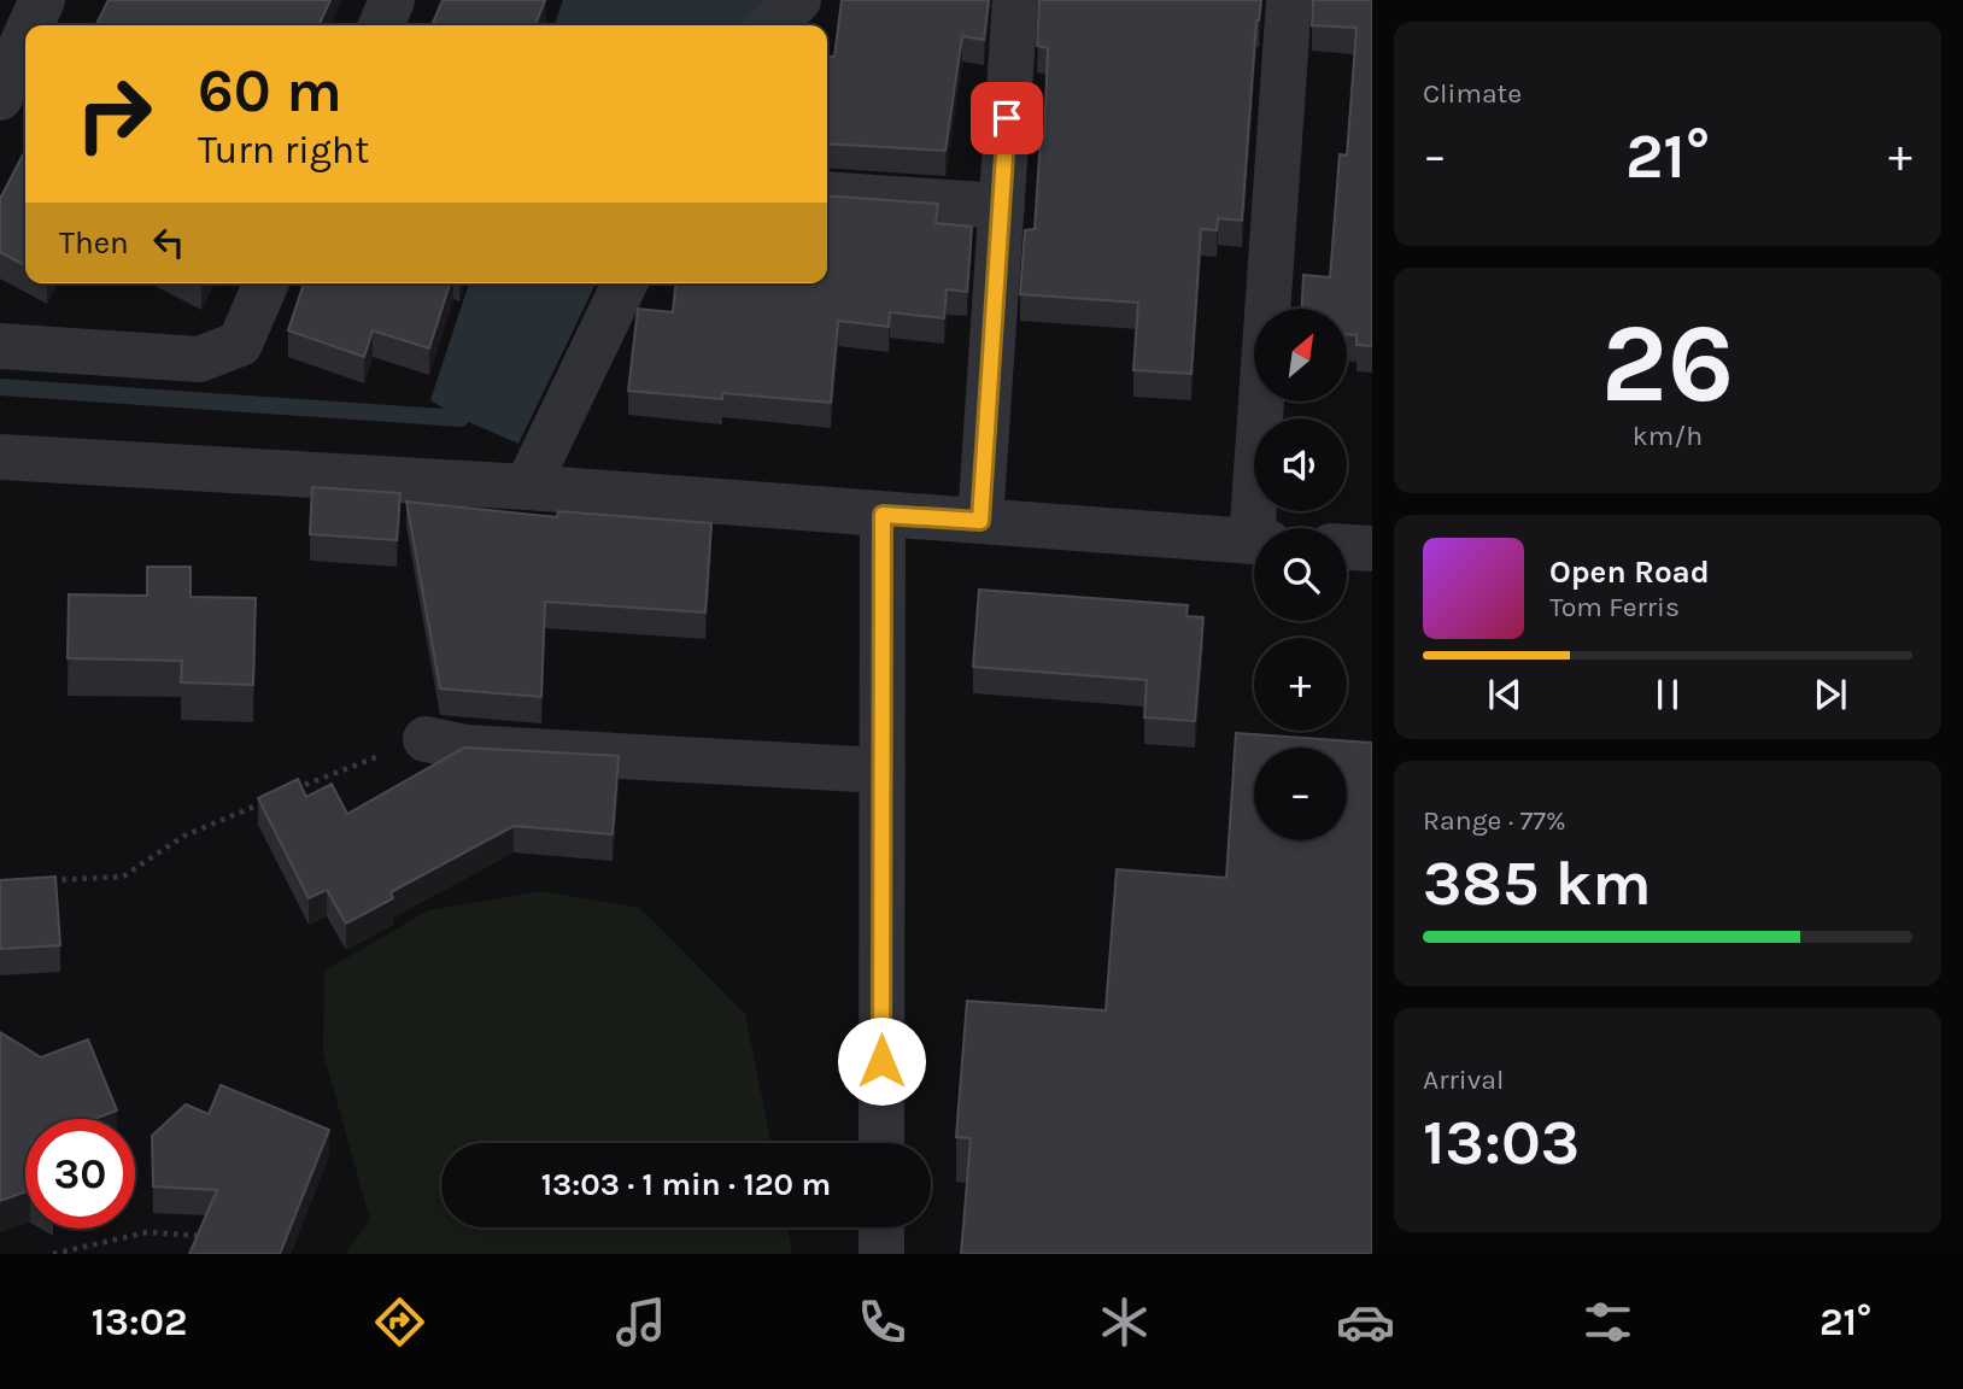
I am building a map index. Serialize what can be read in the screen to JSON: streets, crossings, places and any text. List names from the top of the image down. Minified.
{"north":"top right","page":{"tile":["Climate",["26","km/h"],["Range · 77%","385 km"],["Arrival","13:03"]],"turn":["60 m","Turn right"],"heat":["−","21°","+"],"then":"Then","map_buttons":["+","−"],"song":["Open Road","Tom Ferris"],"limit":"30","trip":"13:03 · 1 min · 120 m","tabs":["13:02","21°"]}}
